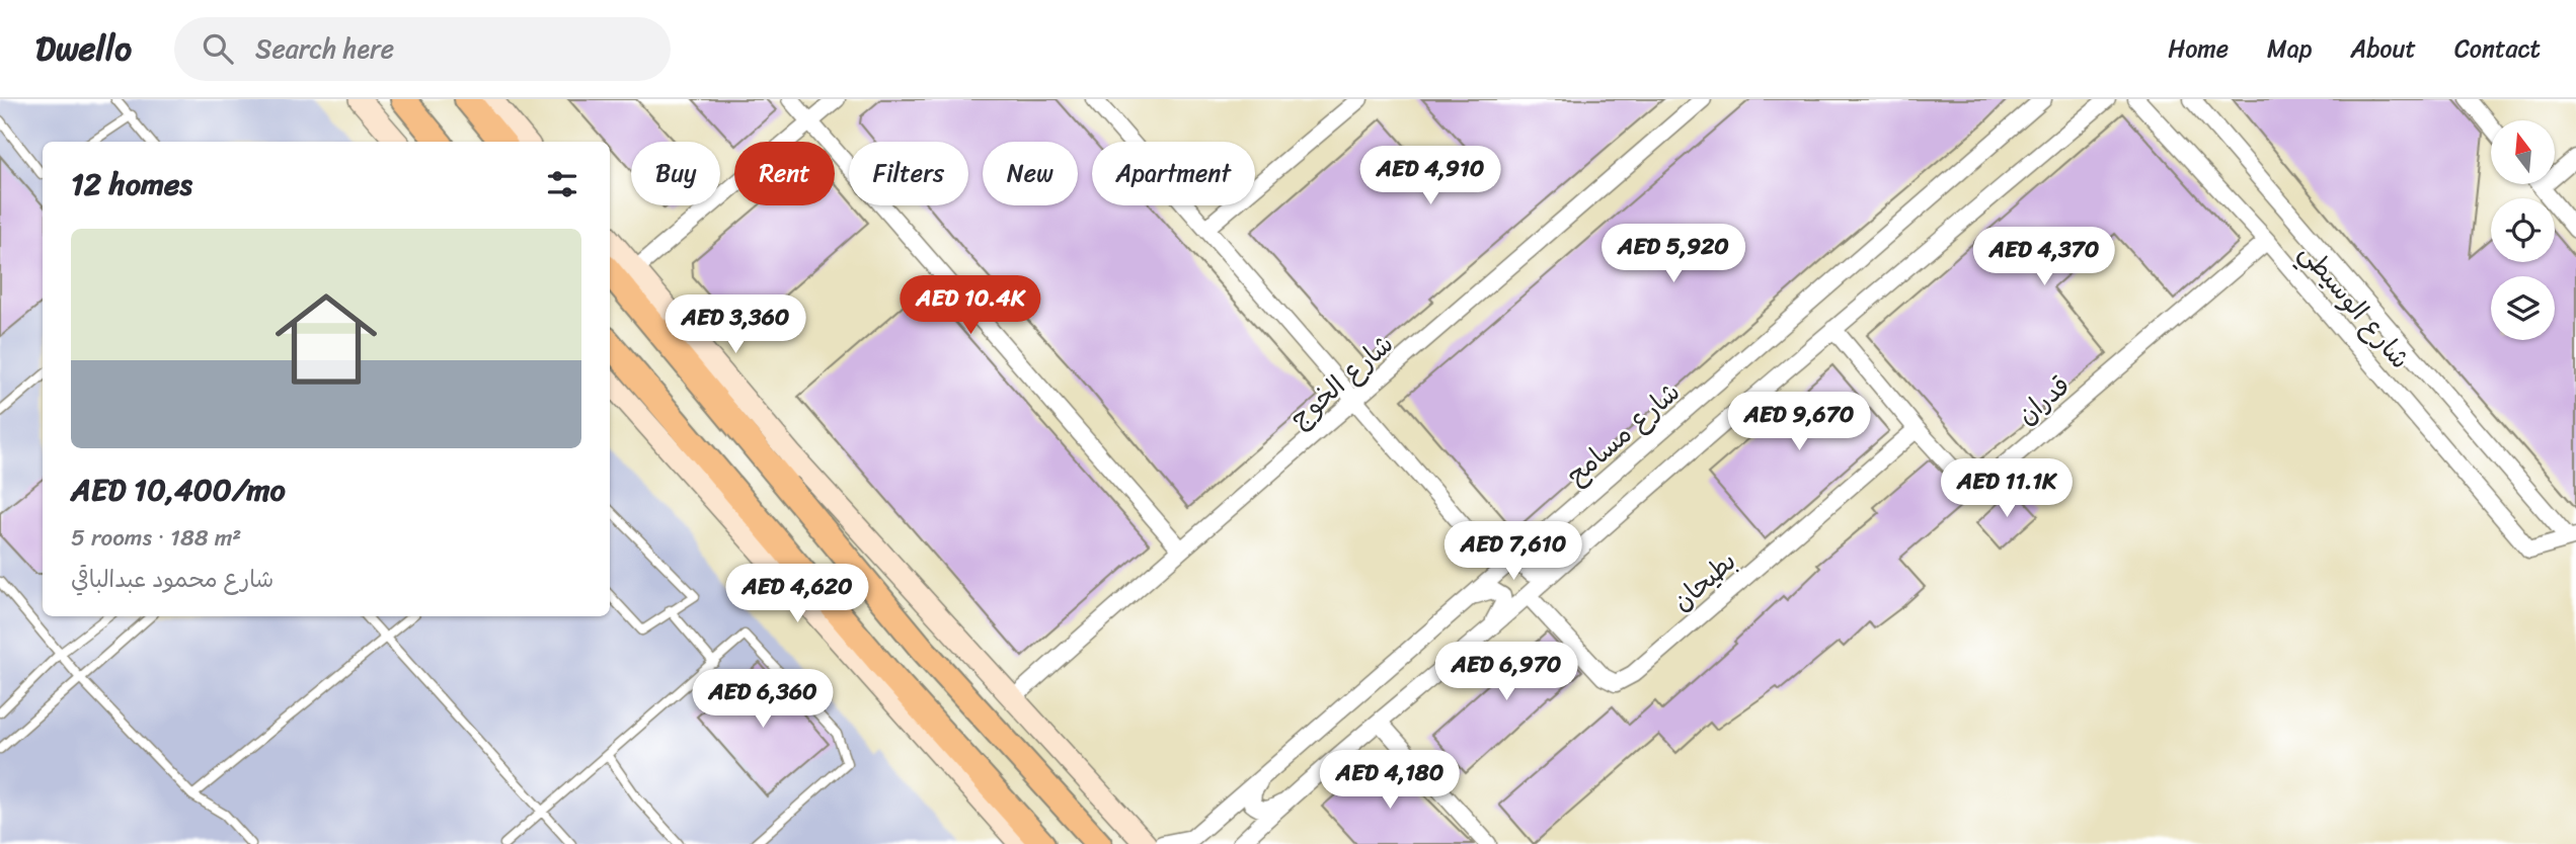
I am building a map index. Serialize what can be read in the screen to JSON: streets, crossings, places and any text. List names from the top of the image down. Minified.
{"streets":{"street":["شارع الوسيطي","شارع الخوج","قدران","شارع مسامح","بطيحان"]},"crossings":[["شارع الوسيطي","قدران"],["قدران","بطيحان"]],"north":"top","page":{"header":"Dwello","search":"Search here","nav":["Home","Map","About","Contact"],"chip":["Buy","Rent","Filters","New","Apartment"],"heading":"12 homes","price":["AED 4,910","AED 5,920","AED 4,370","AED 10.4K","AED 3,360","AED 9,670","AED 11.1K","AED 7,610","AED 4,620","AED 6,970","AED 6,360","AED 4,180"],"list":[{"name":"AED 10,400/mo","note":"5 rooms · 188 m² · شارع محمود عبدالباقي"}]}}
